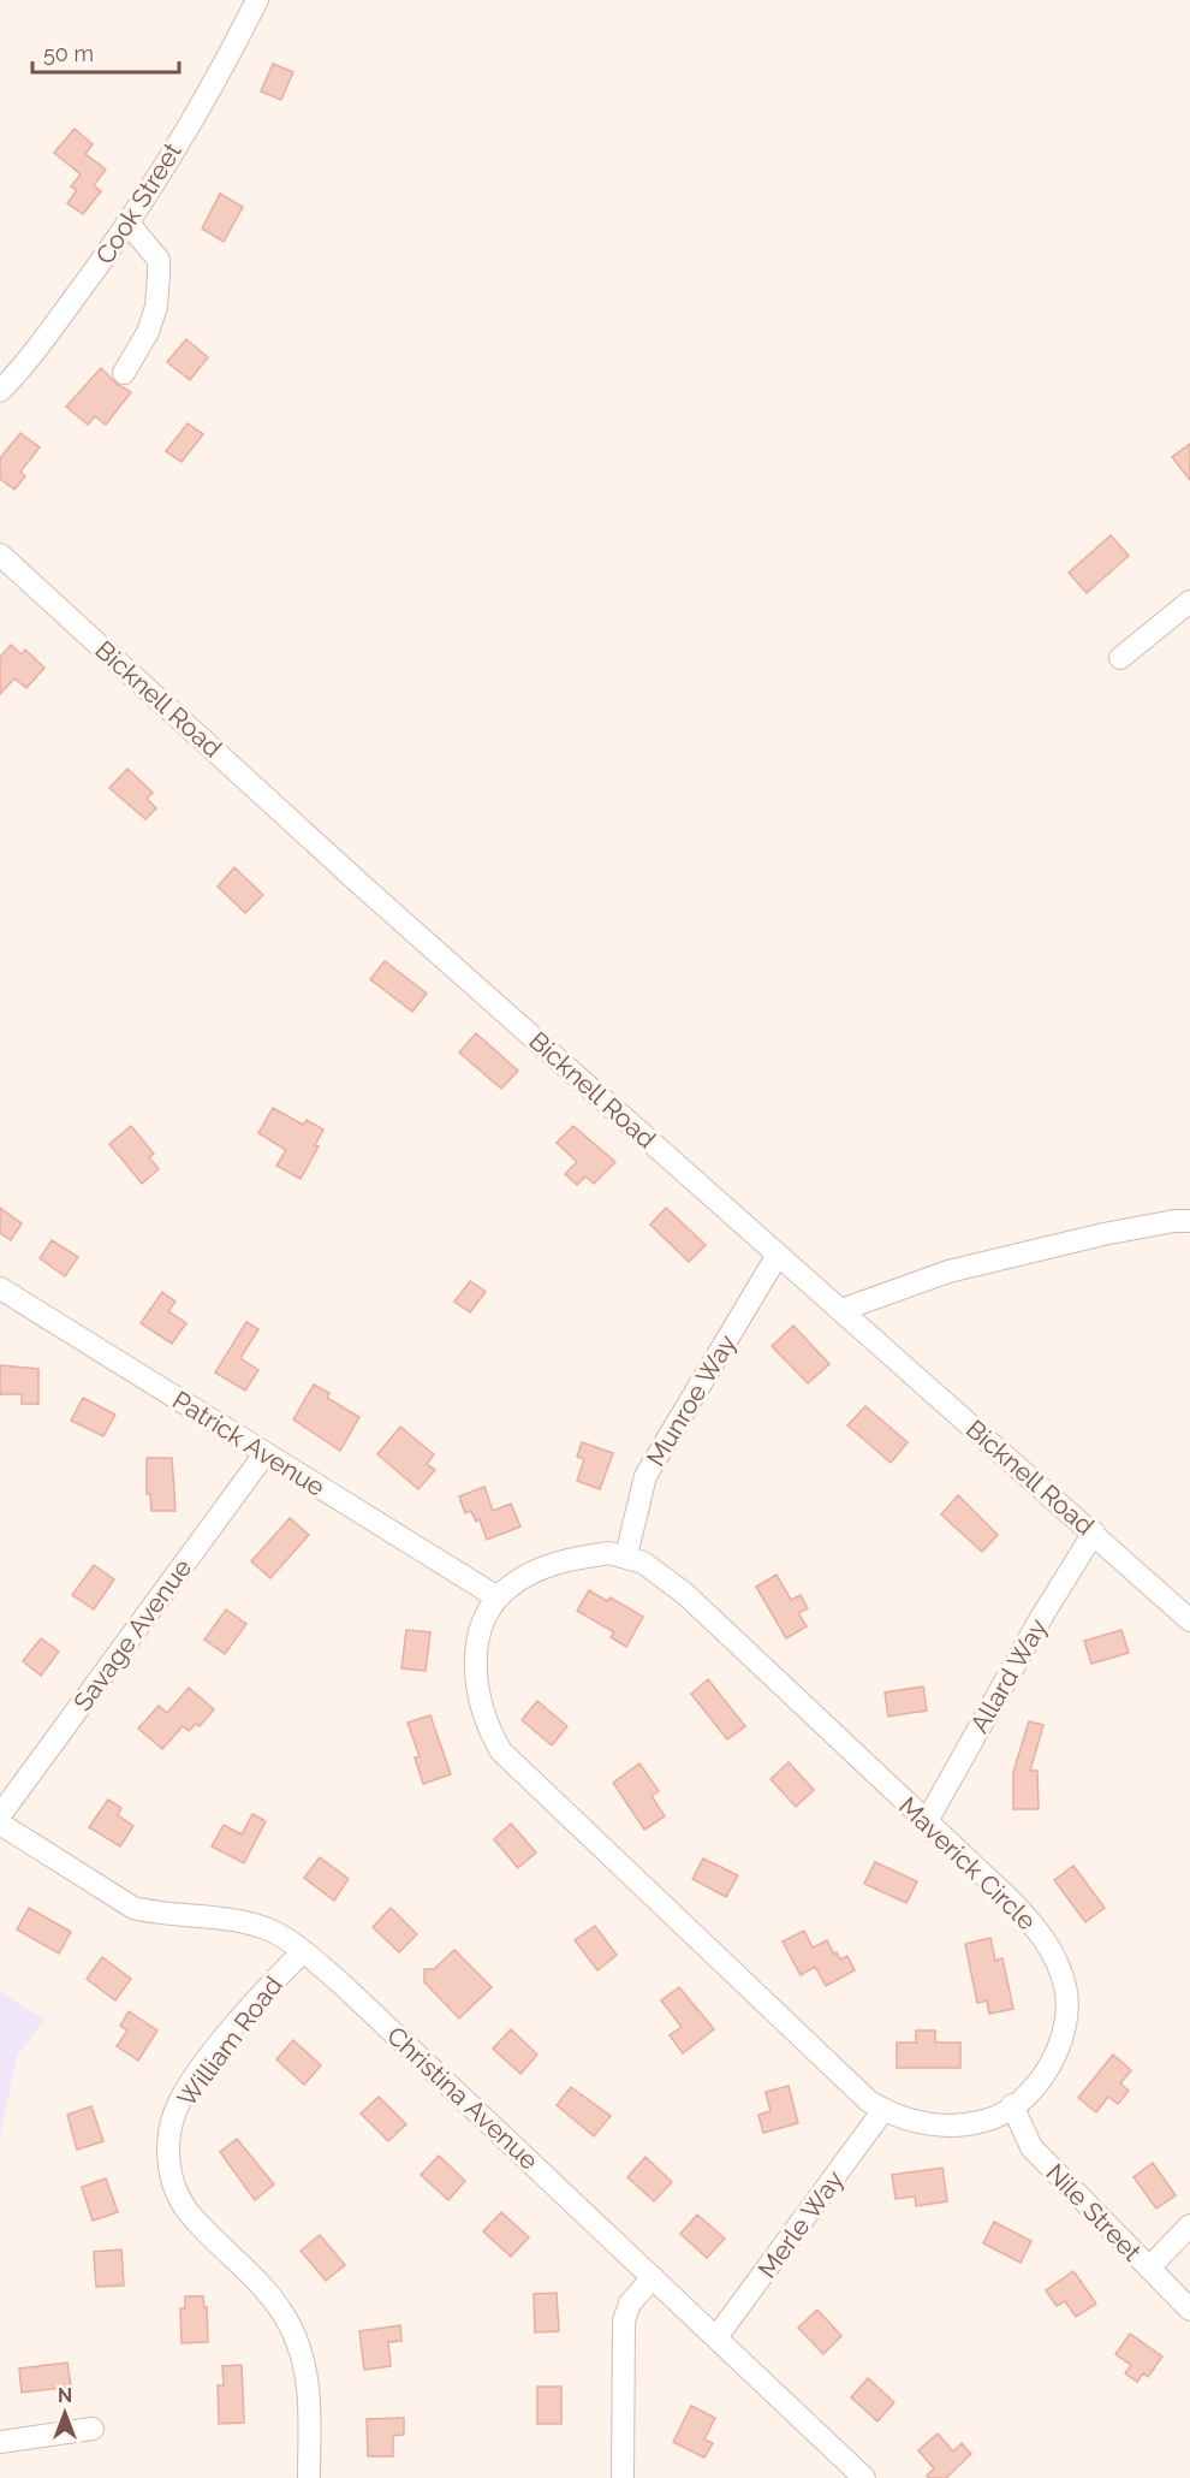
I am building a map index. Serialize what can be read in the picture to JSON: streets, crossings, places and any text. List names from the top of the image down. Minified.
{"streets":{"street":["Cook Street","Bicknell Road","Munroe Way","Patrick Avenue","Savage Avenue","Allard Way","Maverick Circle","William Road","Christina Avenue","Nile Street","Merle Way"]},"crossings":[["Bicknell Road","Munroe Way"],["Bicknell Road","Allard Way"],["Munroe Way","Maverick Circle"],["Patrick Avenue","Savage Avenue"],["Patrick Avenue","Maverick Circle"],["Allard Way","Maverick Circle"],["Maverick Circle","Nile Street"],["Maverick Circle","Merle Way"],["William Road","Christina Avenue"],["Christina Avenue","Merle Way"]],"scale_bar":"50 m","north":"top"}
